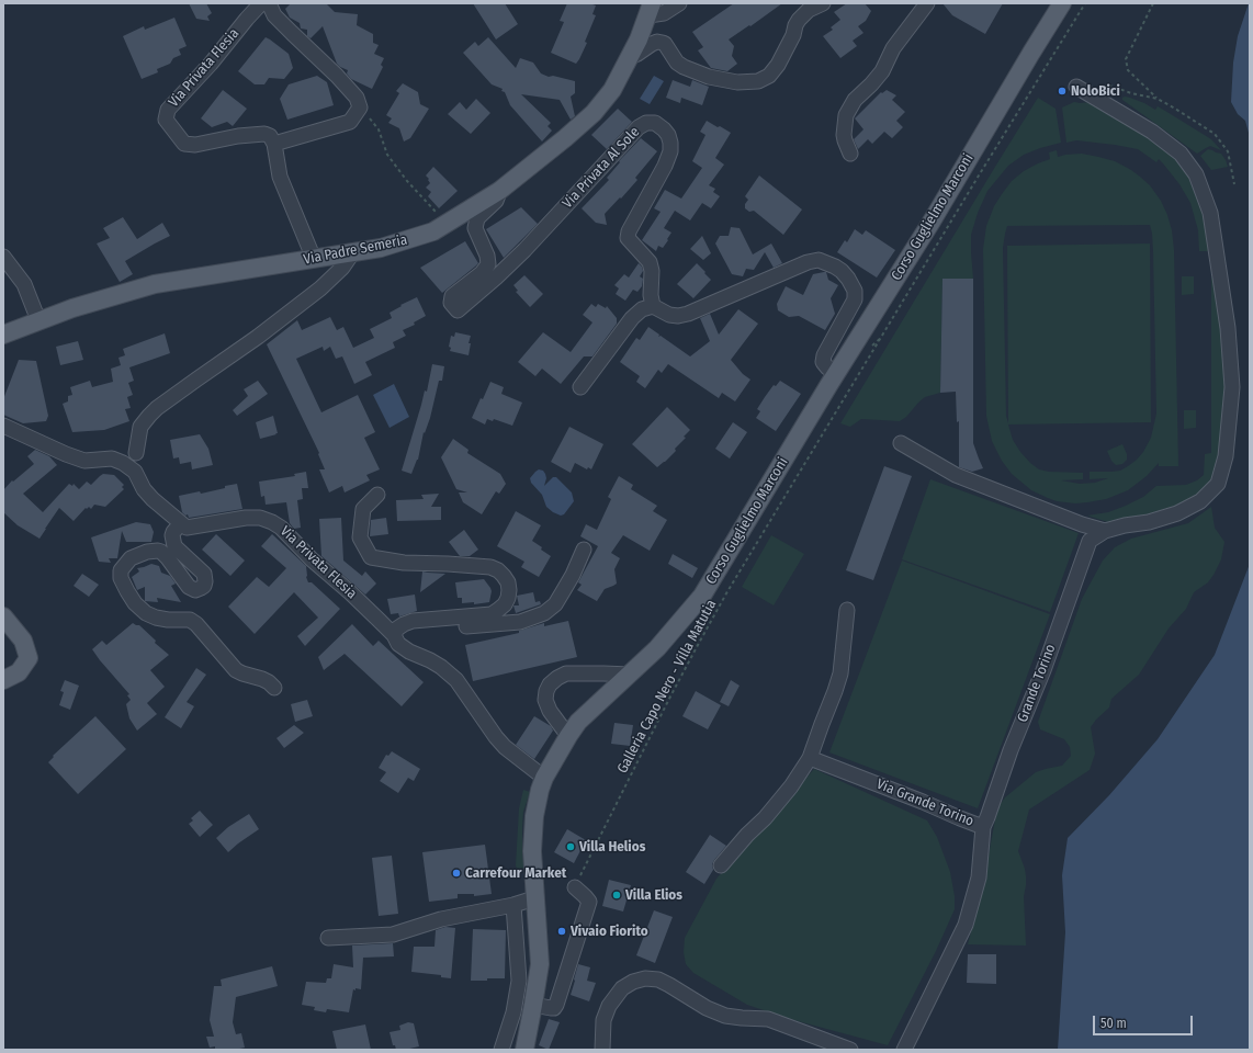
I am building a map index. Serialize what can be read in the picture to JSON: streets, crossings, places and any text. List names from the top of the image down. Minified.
{"streets":{"main road":["Corso Guglielmo Marconi","Via Padre Semeria"],"street":["Via Privata Flesia","Via Privata Al Sole","Grande Torino","Via Grande Torino"],"path":["Galleria Capo Nero - Villa Matutia"]},"crossings":[["Via Privata Flesia","Corso Guglielmo Marconi"],["Via Privata Al Sole","Via Padre Semeria"],["Grande Torino","Via Grande Torino"]],"places":["NoloBici","Villa Helios","Carrefour Market","Villa Elios","Vivaio Fiorito"],"scale_bar":"50 m"}
